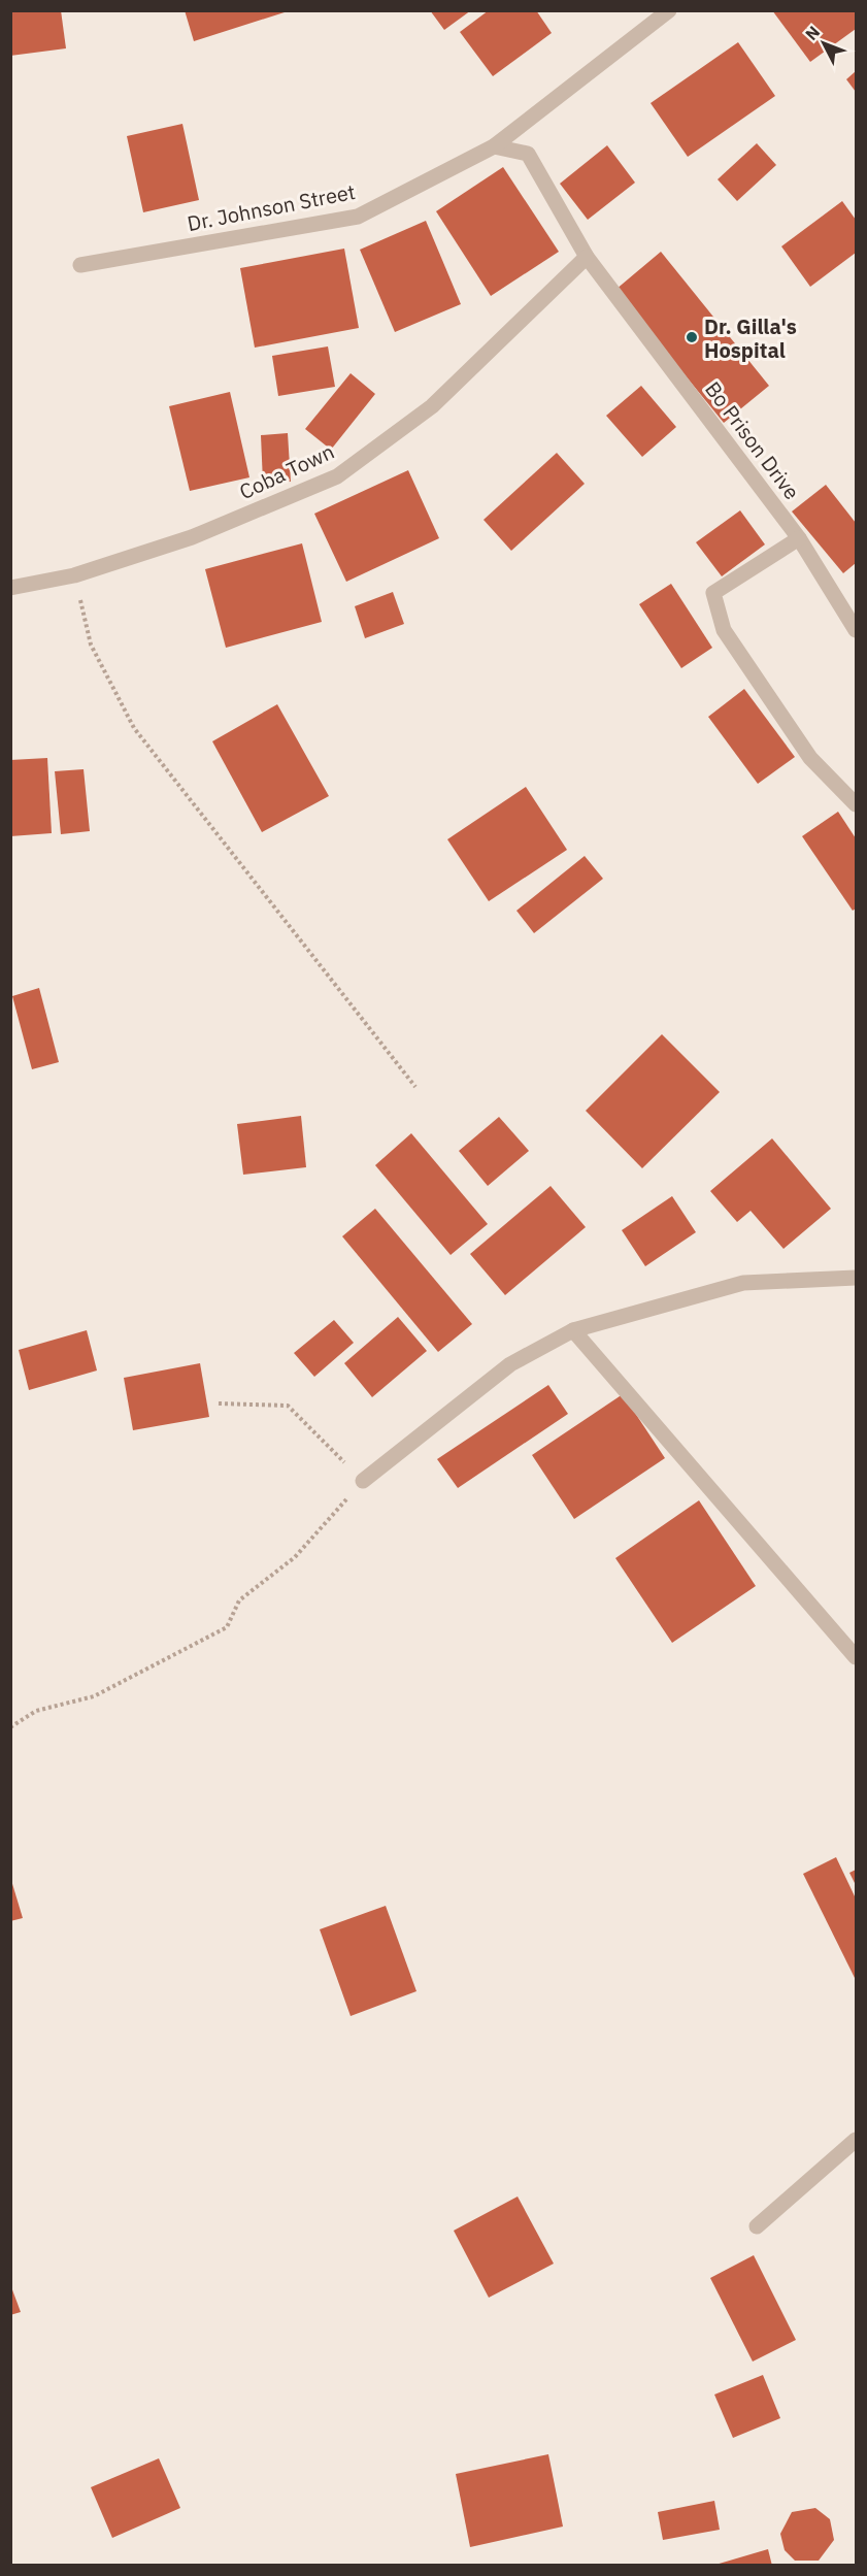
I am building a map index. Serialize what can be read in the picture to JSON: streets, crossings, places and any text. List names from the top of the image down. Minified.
{"streets":{"street":["Dr. Johnson Street","Bo Prison Drive","Coba Town"]},"crossings":[["Dr. Johnson Street","Bo Prison Drive"],["Bo Prison Drive","Coba Town"]],"places":["Dr. Gilla's Hospital"],"north":"top left"}
